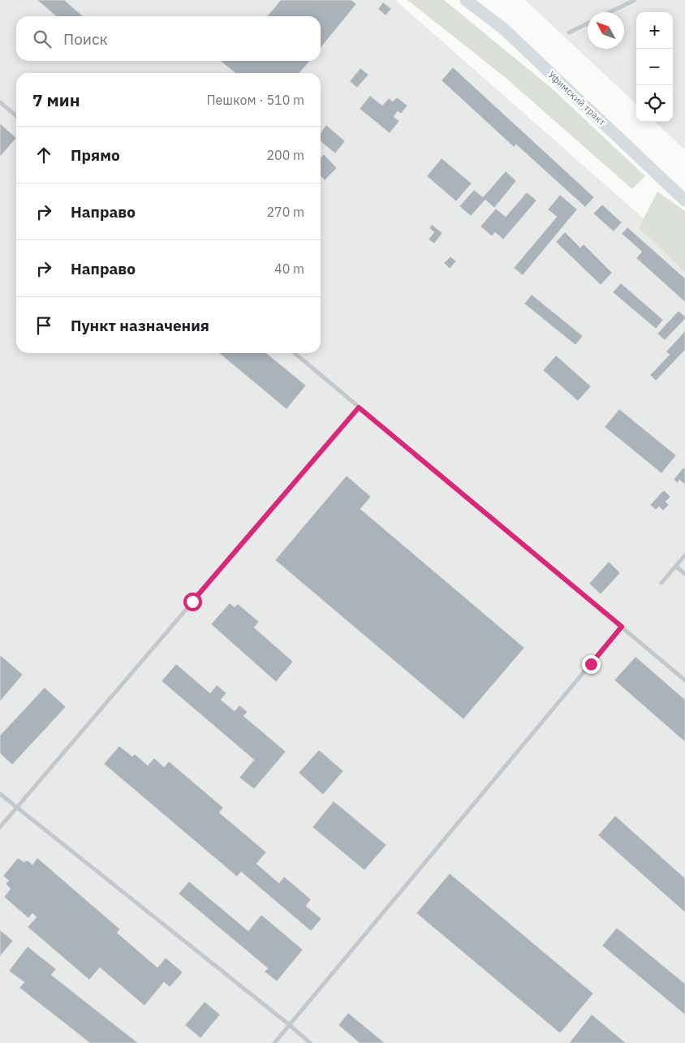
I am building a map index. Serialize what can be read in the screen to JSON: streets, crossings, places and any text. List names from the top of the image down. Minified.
{"streets":{"main road":["Уфимский тракт"]},"north":"top left","page":{"map_buttons":["+","−"],"search":"Поиск","heading":["7 мин","Пешком · 510 m"],"list":[["Прямо","200 m"],["Направо","270 m"],["Направо","40 m"],"Пункт назначения"]}}
